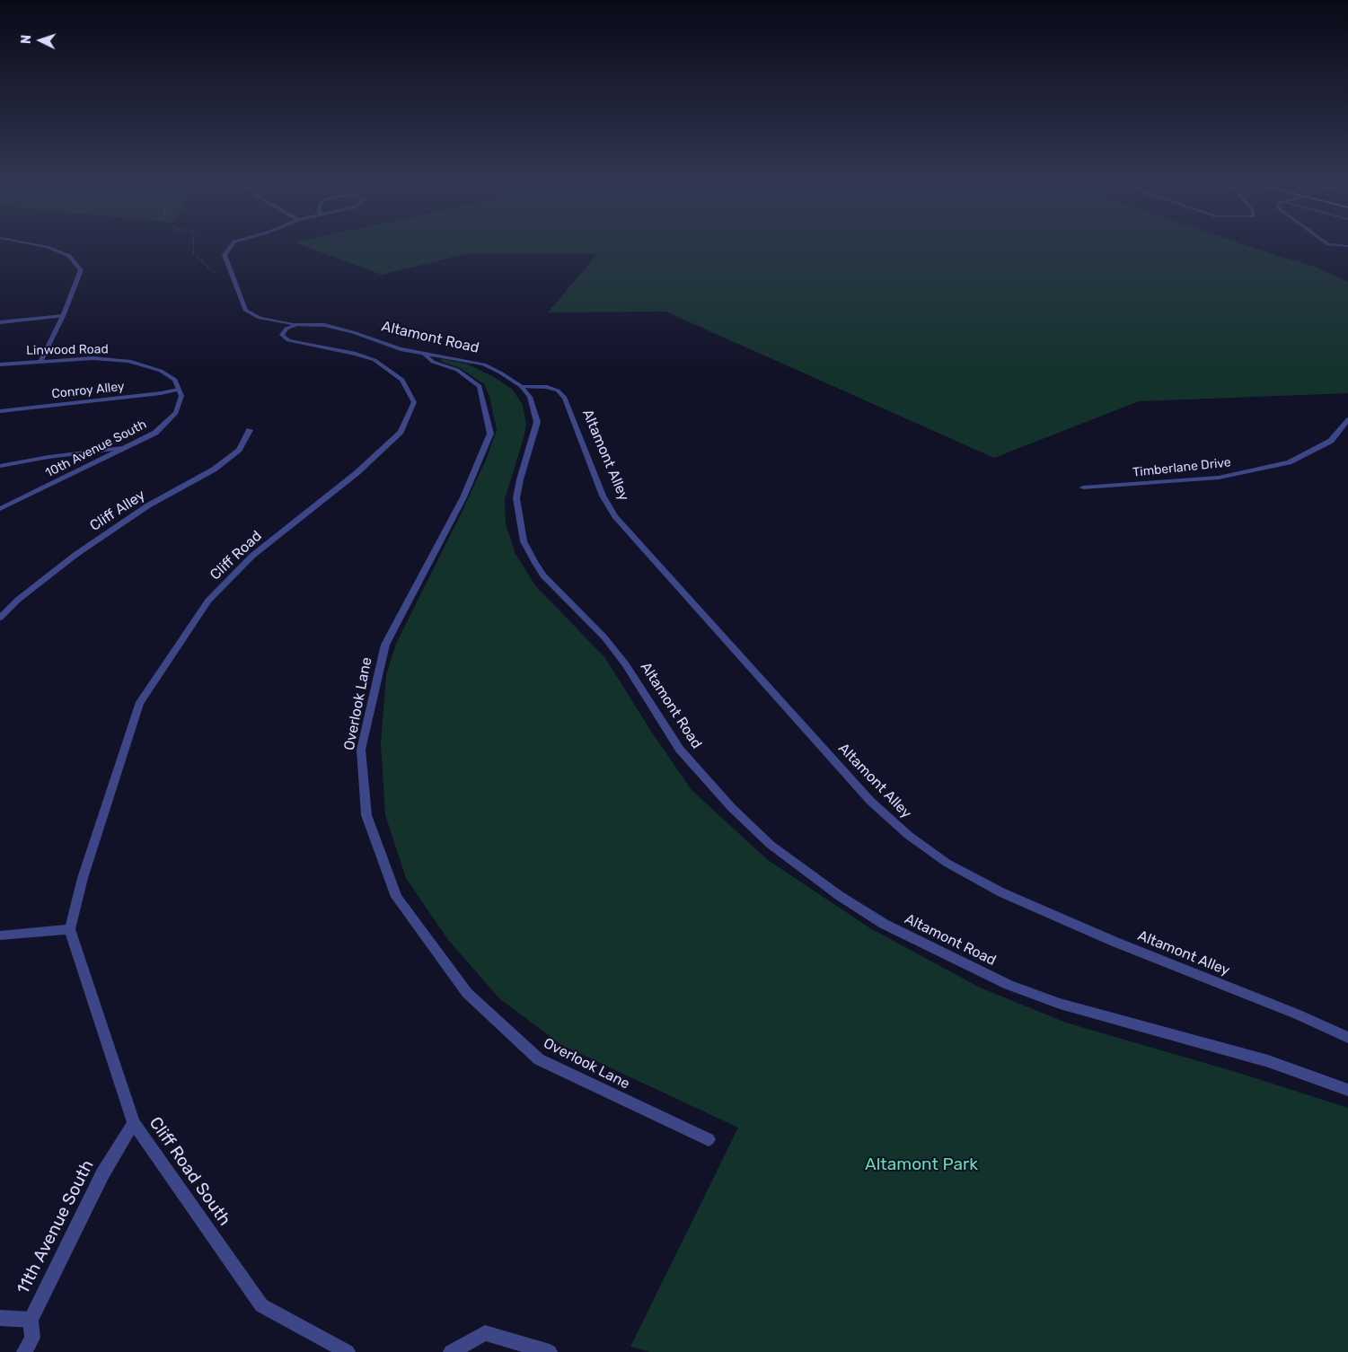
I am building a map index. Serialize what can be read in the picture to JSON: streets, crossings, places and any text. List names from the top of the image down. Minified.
{"streets":{"street":["Altamont Road","Linwood Road","Conroy Alley","10th Avenue South","Altamont Alley","Timberlane Drive","Cliff Alley","Cliff Road","Overlook Lane","Cliff Road South","11th Avenue South"]},"crossings":[["Altamont Road","Altamont Alley"],["Altamont Road","Cliff Road"],["Altamont Road","Overlook Lane"],["Linwood Road","Conroy Alley"],["Linwood Road","10th Avenue South"],["Conroy Alley","10th Avenue South"],["Cliff Road","Cliff Road South"],["Cliff Road South","11th Avenue South"]],"parks":["Altamont Park"],"north":"left"}
